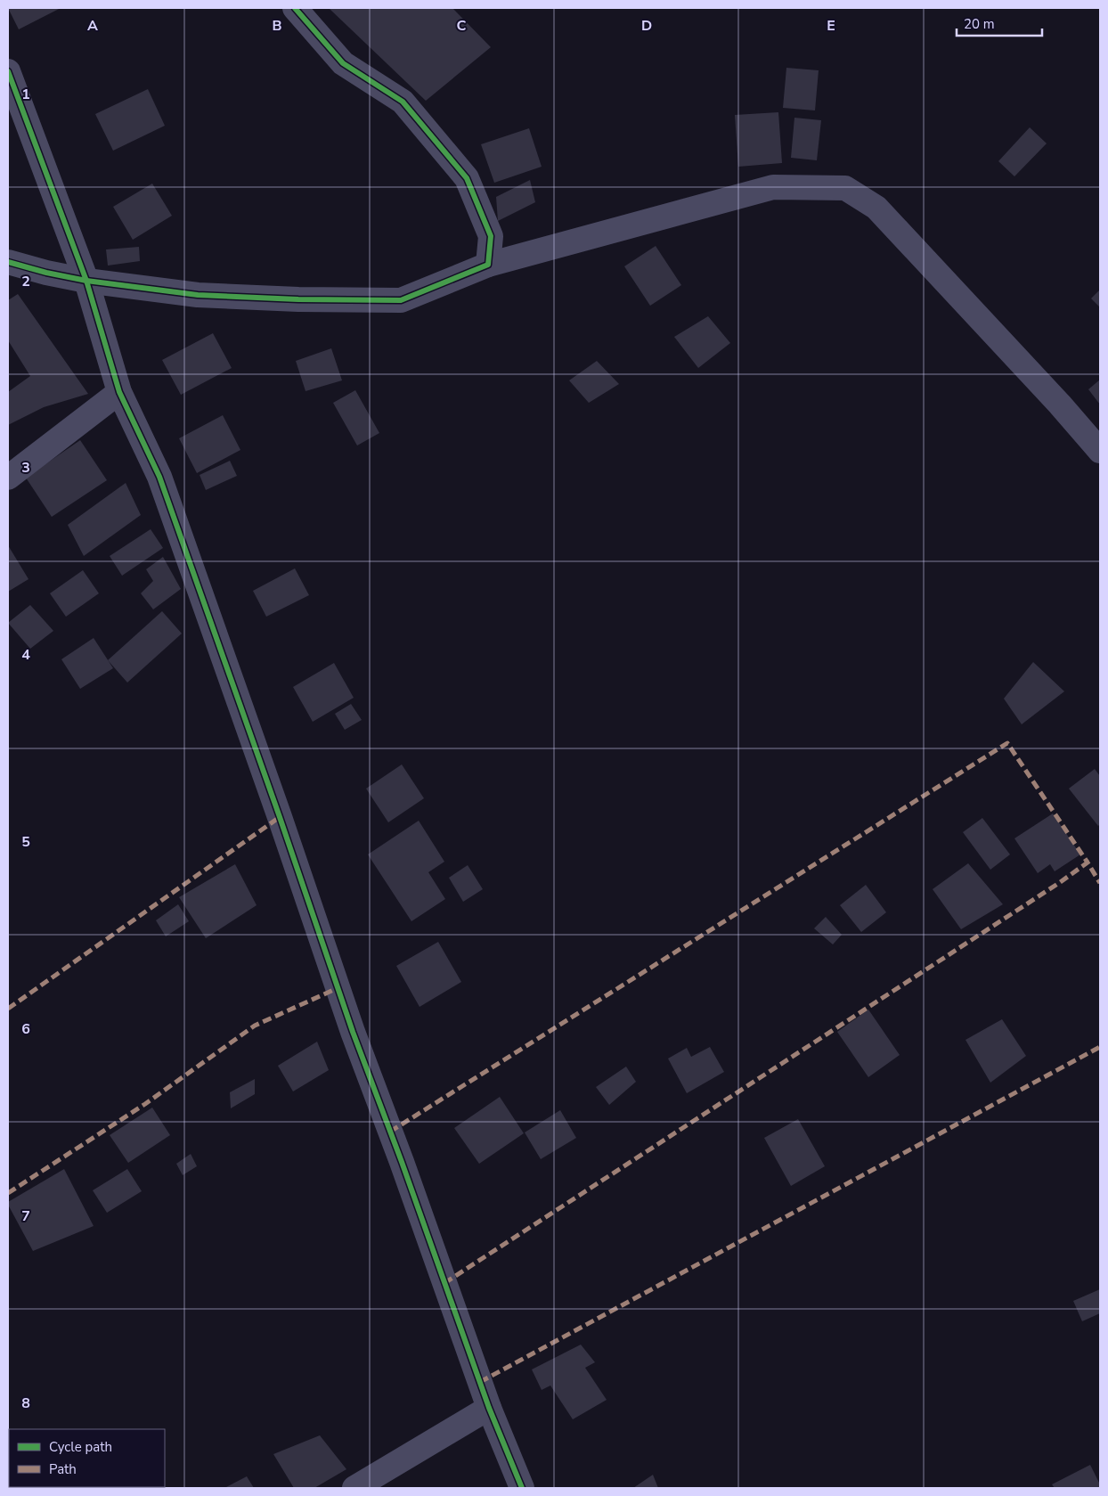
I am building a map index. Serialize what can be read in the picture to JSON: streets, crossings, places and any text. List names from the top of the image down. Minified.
{"legend":["Cycle path","Path"],"scale_bar":"20 m","grid":{"columns":["A","B","C","D","E"],"rows":["1","2","3","4","5","6","7","8"]}}
